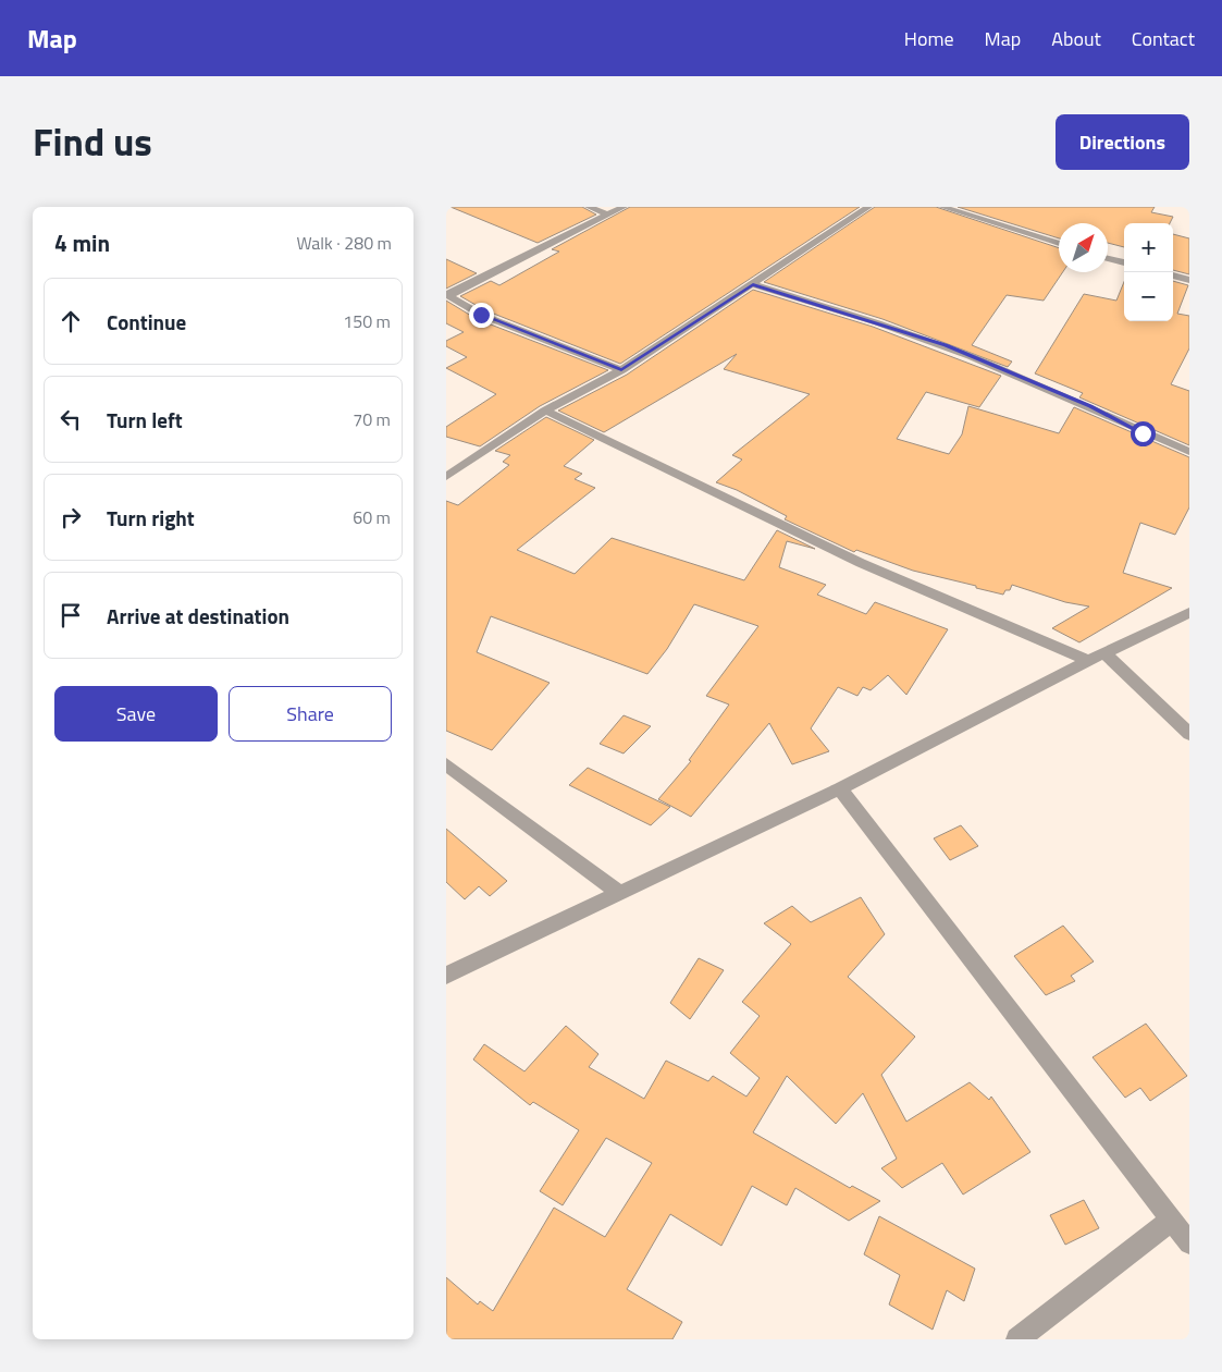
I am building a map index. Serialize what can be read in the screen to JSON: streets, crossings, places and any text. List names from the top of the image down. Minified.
{"north":"top right","page":{"header":"Map","nav":["Home","Map","About","Contact"],"title":"Find us","buttons":["Directions",["Save","Share"]],"heading":["4 min","Walk · 280 m"],"map_buttons":["+","−"],"list":[["Continue","150 m"],["Turn left","70 m"],["Turn right","60 m"],"Arrive at destination"]}}
